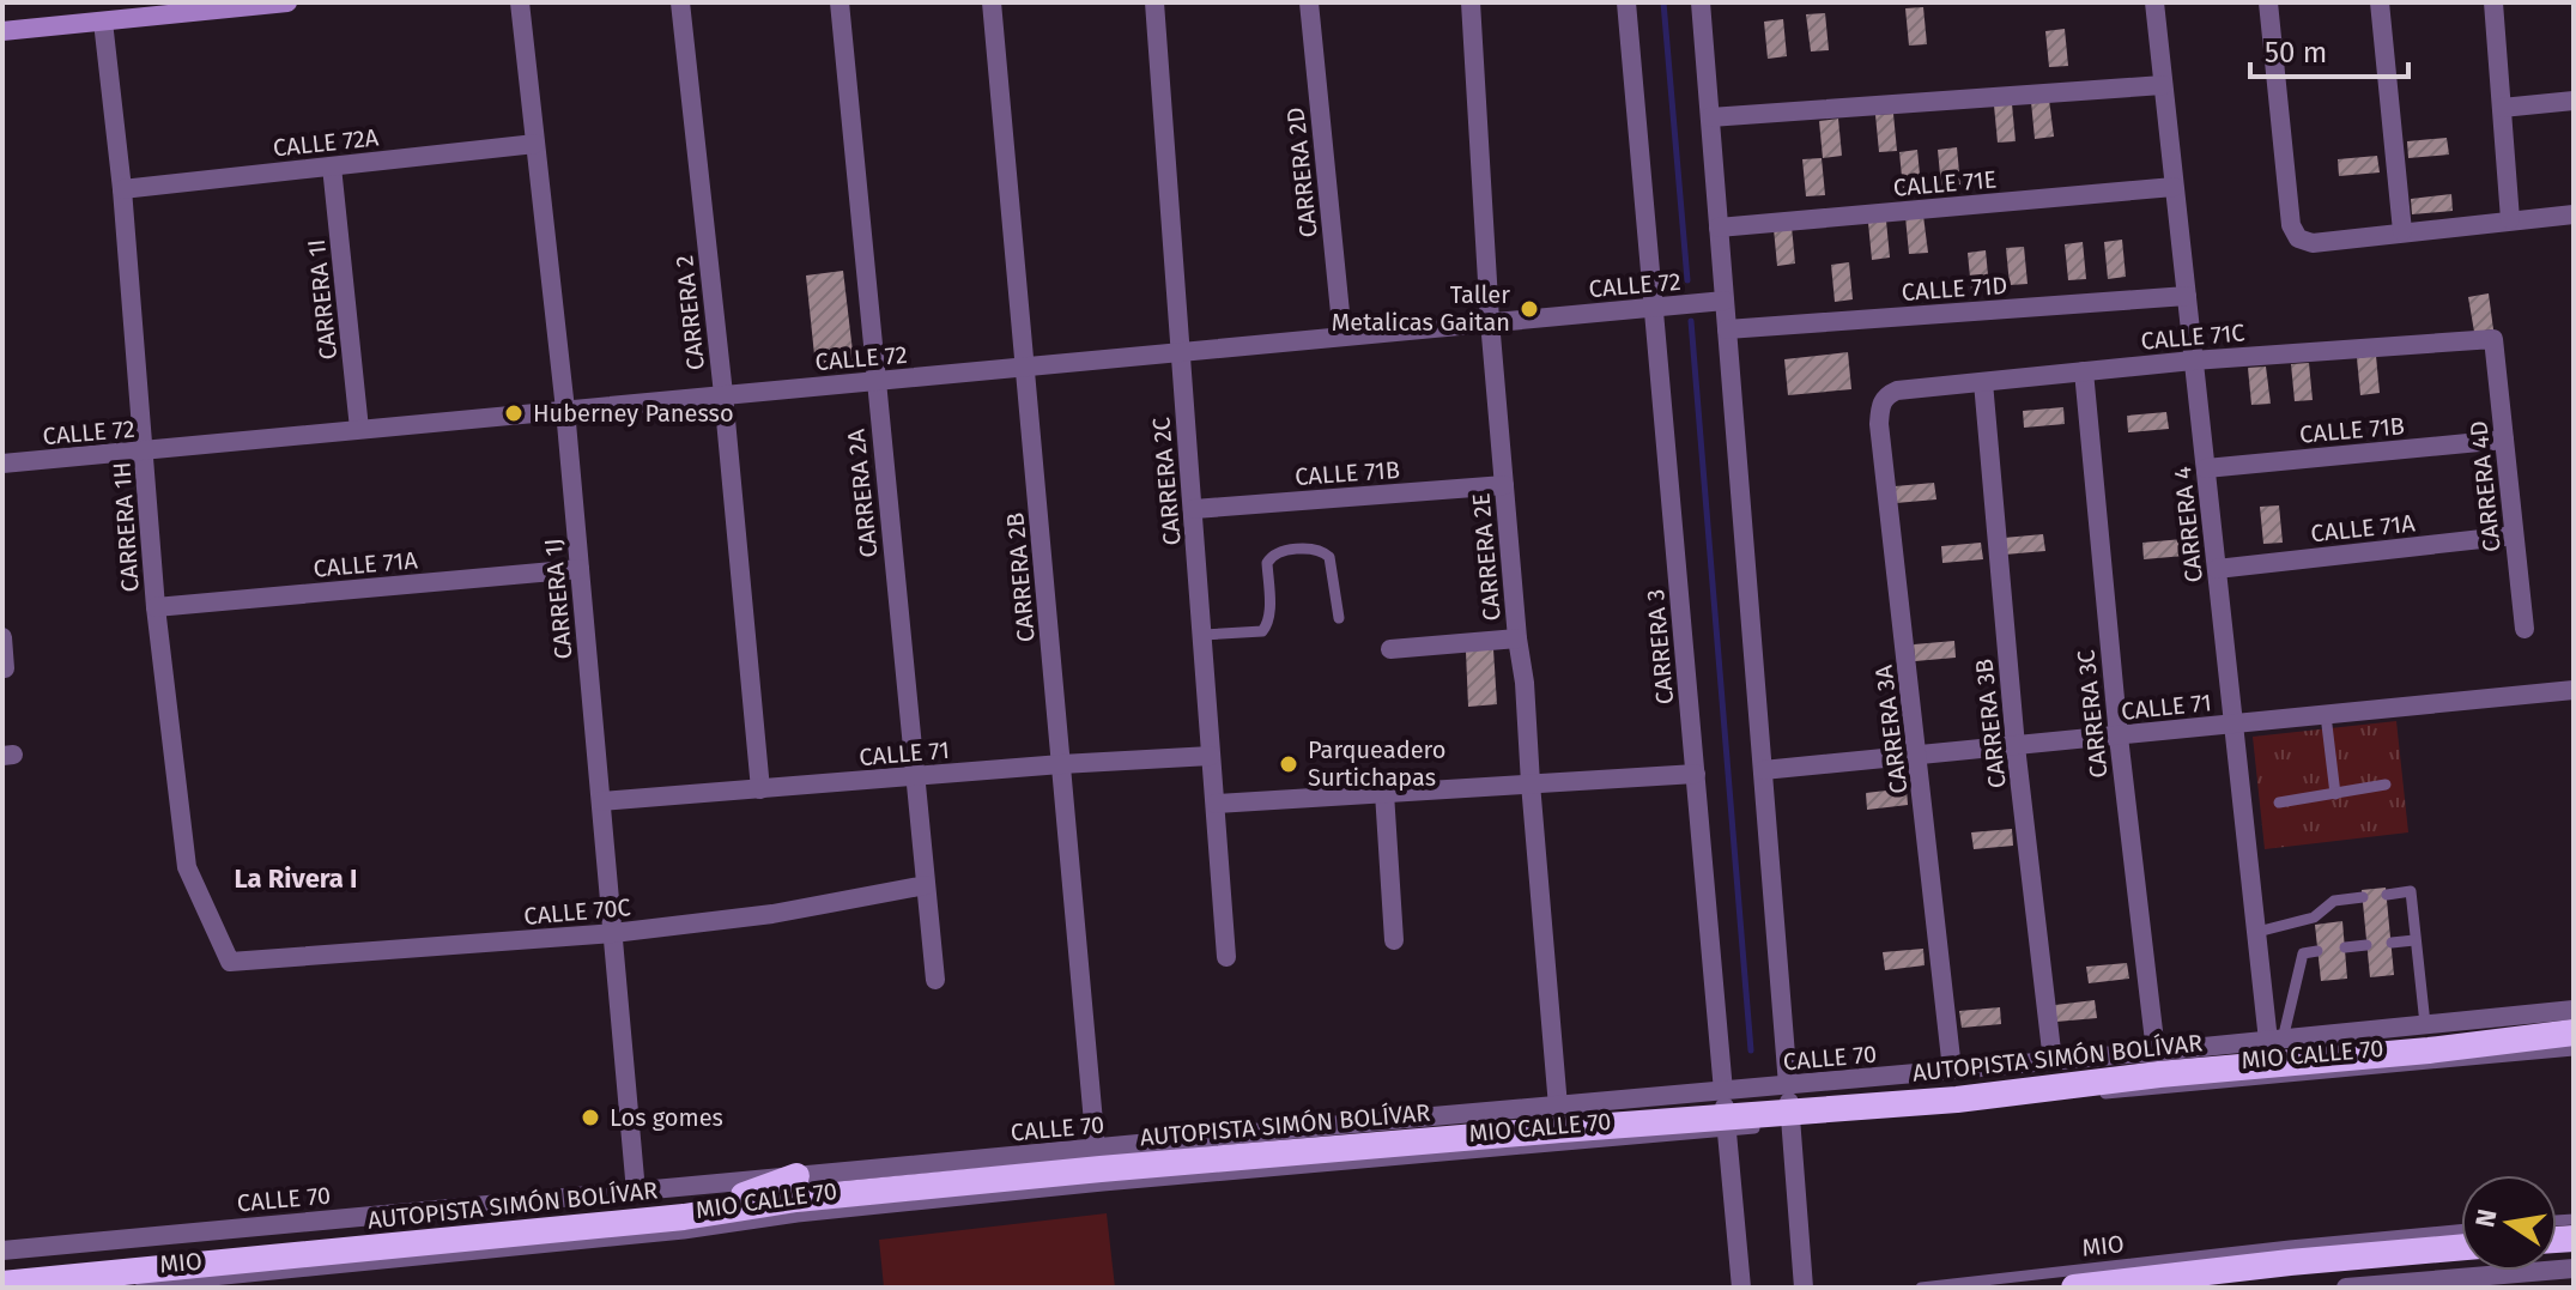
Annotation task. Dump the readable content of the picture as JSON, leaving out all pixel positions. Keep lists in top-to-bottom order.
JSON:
{
  "streets": {
    "highway": ["AUTOPISTA SIMÓN BOLÍVAR"],
    "street": [
      "CALLE 72A",
      "CARRERA 2D",
      "CALLE 71E",
      "CALLE 72",
      "CALLE 71D",
      "CARRERA 1I",
      "CARRERA 2",
      "CALLE 71C",
      "CALLE 71B",
      "CARRERA 2C",
      "CARRERA 4D",
      "CARRERA 2A",
      "CARRERA 4",
      "CARRERA 1H",
      "CALLE 71A",
      "CARRERA 2E",
      "CARRERA 2B",
      "CARRERA 1J",
      "CARRERA 3",
      "CALLE 71",
      "CARRERA 3C",
      "CARRERA 3B",
      "CARRERA 3A",
      "CALLE 70C",
      "CALLE 70"
    ],
    "lane": ["MIO CALLE 70", "MIO"]
  },
  "crossings": [
    ["CALLE 72A", "CARRERA 1I"],
    ["CALLE 72A", "CARRERA 1H"],
    ["CALLE 72A", "CARRERA 1J"],
    ["CARRERA 2D", "CALLE 72"],
    ["CALLE 71E", "CARRERA 4"],
    ["CALLE 72", "CARRERA 1I"],
    ["CALLE 72", "CARRERA 2"],
    ["CALLE 72", "CARRERA 2C"],
    ["CALLE 72", "CARRERA 2A"],
    ["CALLE 72", "CARRERA 1H"],
    ["CALLE 72", "CARRERA 2E"],
    ["CALLE 72", "CARRERA 2B"],
    ["CALLE 72", "CARRERA 1J"],
    ["CALLE 72", "CARRERA 3"],
    ["CALLE 71D", "CARRERA 4"],
    ["CARRERA 2", "CALLE 71"],
    ["CALLE 71C", "CARRERA 4D"],
    ["CALLE 71C", "CARRERA 4"],
    ["CALLE 71C", "CARRERA 3C"],
    ["CALLE 71C", "CARRERA 3B"],
    ["CALLE 71C", "CARRERA 3A"],
    ["CALLE 71B", "CARRERA 2C"],
    ["CALLE 71B", "CARRERA 4D"],
    ["CALLE 71B", "CARRERA 4"],
    ["CALLE 71B", "CARRERA 2E"],
    ["CARRERA 2C", "CALLE 71"],
    ["CARRERA 4D", "CALLE 71A"],
    ["CARRERA 2A", "CALLE 71"],
    ["CARRERA 2A", "CALLE 70C"],
    ["CARRERA 4", "CALLE 71A"],
    ["CARRERA 4", "CALLE 71"],
    ["CARRERA 4", "CALLE 70"],
    ["CARRERA 1H", "CALLE 71A"],
    ["CARRERA 1H", "CALLE 70C"],
    ["CALLE 71A", "CARRERA 1J"],
    ["CARRERA 2E", "CALLE 70"],
    ["CARRERA 2B", "CALLE 71"],
    ["CARRERA 2B", "CALLE 70"],
    ["CARRERA 1J", "CALLE 71"],
    ["CARRERA 1J", "CALLE 70C"],
    ["CARRERA 1J", "CALLE 70"],
    ["CARRERA 3", "MIO CALLE 70"],
    ["CARRERA 3", "CALLE 70"],
    ["CARRERA 3", "AUTOPISTA SIMÓN BOLÍVAR"],
    ["CALLE 71", "CARRERA 3C"],
    ["CALLE 71", "CARRERA 3B"],
    ["CALLE 71", "CARRERA 3A"],
    ["CARRERA 3C", "CALLE 70"],
    ["CARRERA 3B", "CALLE 70"],
    ["CARRERA 3A", "CALLE 70"],
    ["MIO CALLE 70", "CALLE 70"],
    ["MIO CALLE 70", "AUTOPISTA SIMÓN BOLÍVAR"],
    ["MIO CALLE 70", "MIO"],
    ["CALLE 70", "AUTOPISTA SIMÓN BOLÍVAR"]
  ],
  "districts": ["La Rivera I"],
  "places": [
    "Taller Metalicas Gaitan",
    "Huberney Panesso",
    "Parqueadero Surtichapas",
    "Los gomes"
  ],
  "scale_bar": "50 m",
  "north": "left"
}
